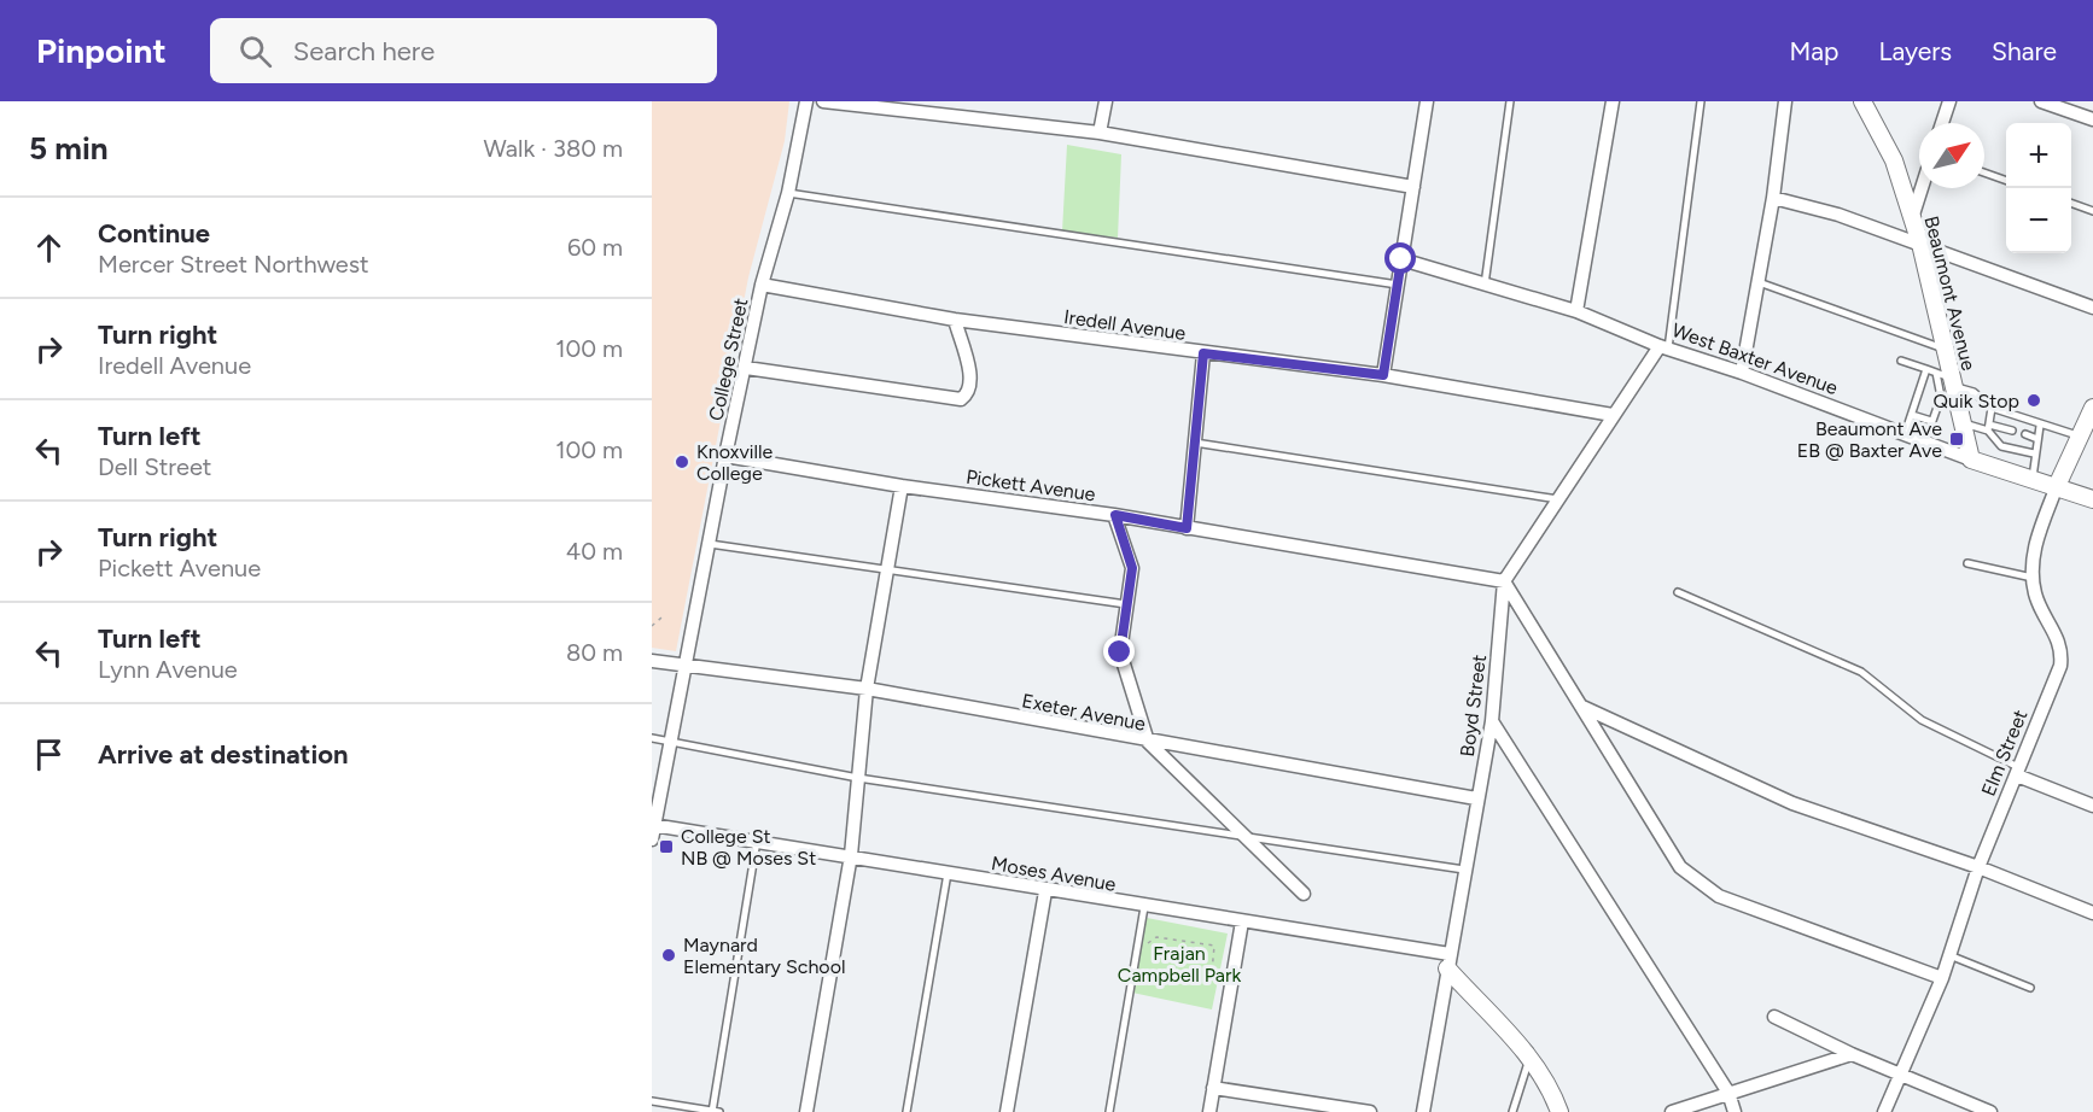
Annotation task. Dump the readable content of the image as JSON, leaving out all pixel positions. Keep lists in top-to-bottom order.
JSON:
{
  "streets": {
    "street": [
      "Beaumont Avenue",
      "Iredell Avenue",
      "West Baxter Avenue",
      "College Street",
      "Pickett Avenue",
      "Boyd Street",
      "Exeter Avenue",
      "Elm Street",
      "Moses Avenue"
    ]
  },
  "crossings": [
    ["Beaumont Avenue", "West Baxter Avenue"],
    ["Iredell Avenue", "College Street"],
    ["Iredell Avenue", "Boyd Street"],
    ["West Baxter Avenue", "Boyd Street"],
    ["West Baxter Avenue", "Elm Street"],
    ["College Street", "Pickett Avenue"],
    ["College Street", "Exeter Avenue"],
    ["College Street", "Moses Avenue"],
    ["Pickett Avenue", "Boyd Street"],
    ["Boyd Street", "Exeter Avenue"],
    ["Boyd Street", "Moses Avenue"]
  ],
  "parks": ["Frajan Campbell Park"],
  "places": {
    "other": ["Quik Stop", "Knoxville College", "Maynard Elementary School"],
    "transit": ["Beaumont Ave EB @ Baxter Ave", "College St NB @ Moses St"]
  },
  "north": "top right",
  "page": {
    "header": "Pinpoint",
    "search": "Search here",
    "nav": ["Map", "Layers", "Share"],
    "heading": ["5 min", "Walk · 380 m"],
    "map_buttons": ["+", "−"],
    "list": [
      ["Continue", "Mercer Street Northwest", "60 m"],
      ["Turn right", "Iredell Avenue", "100 m"],
      ["Turn left", "Dell Street", "100 m"],
      ["Turn right", "Pickett Avenue", "40 m"],
      ["Turn left", "Lynn Avenue", "80 m"],
      "Arrive at destination"
    ]
  }
}
